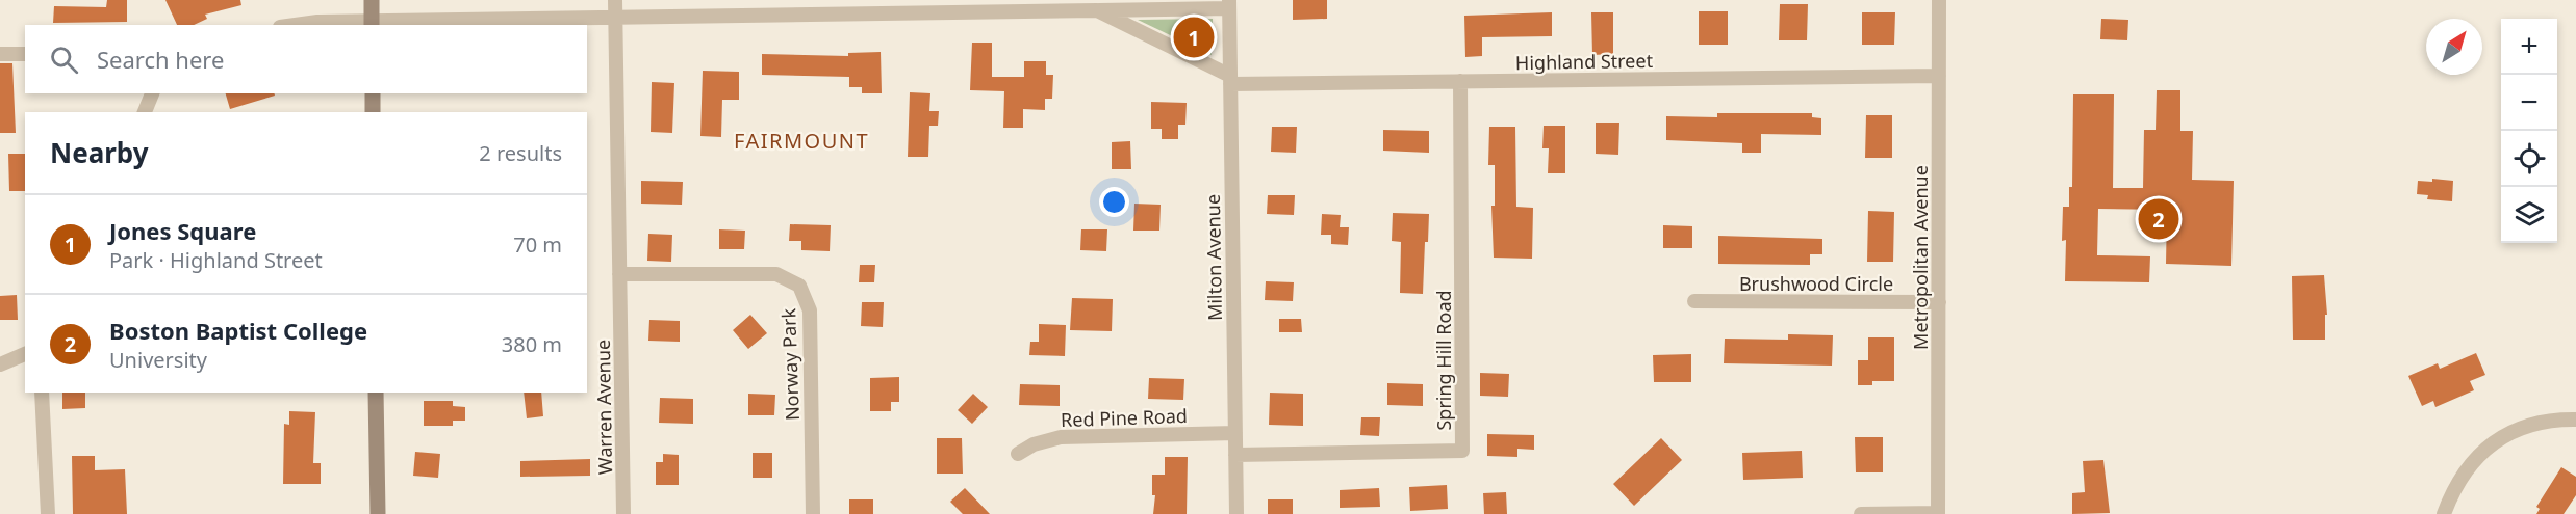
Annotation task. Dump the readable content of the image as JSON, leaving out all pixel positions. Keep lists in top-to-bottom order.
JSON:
{
  "streets": {
    "street": [
      "Highland Street",
      "Milton Avenue",
      "Metropolitan Avenue",
      "Brushwood Circle",
      "Spring Hill Road",
      "Norway Park",
      "Warren Avenue",
      "Red Pine Road"
    ]
  },
  "crossings": [
    ["Highland Street", "Milton Avenue"],
    ["Highland Street", "Metropolitan Avenue"],
    ["Highland Street", "Spring Hill Road"],
    ["Highland Street", "Warren Avenue"],
    ["Milton Avenue", "Spring Hill Road"],
    ["Milton Avenue", "Red Pine Road"],
    ["Metropolitan Avenue", "Brushwood Circle"],
    ["Norway Park", "Warren Avenue"]
  ],
  "districts": ["FAIRMOUNT"],
  "north": "top right",
  "page": {
    "pins": ["1", "2"],
    "map_buttons": ["+", "−"],
    "search": "Search here",
    "heading": ["Nearby", "2 results"],
    "list": [
      {
        "mark": "1",
        "name": "Jones Square",
        "note": "Park · Highland Street",
        "value": "70 m"
      },
      {
        "mark": "2",
        "name": "Boston Baptist College",
        "note": "University",
        "value": "380 m"
      }
    ]
  }
}
